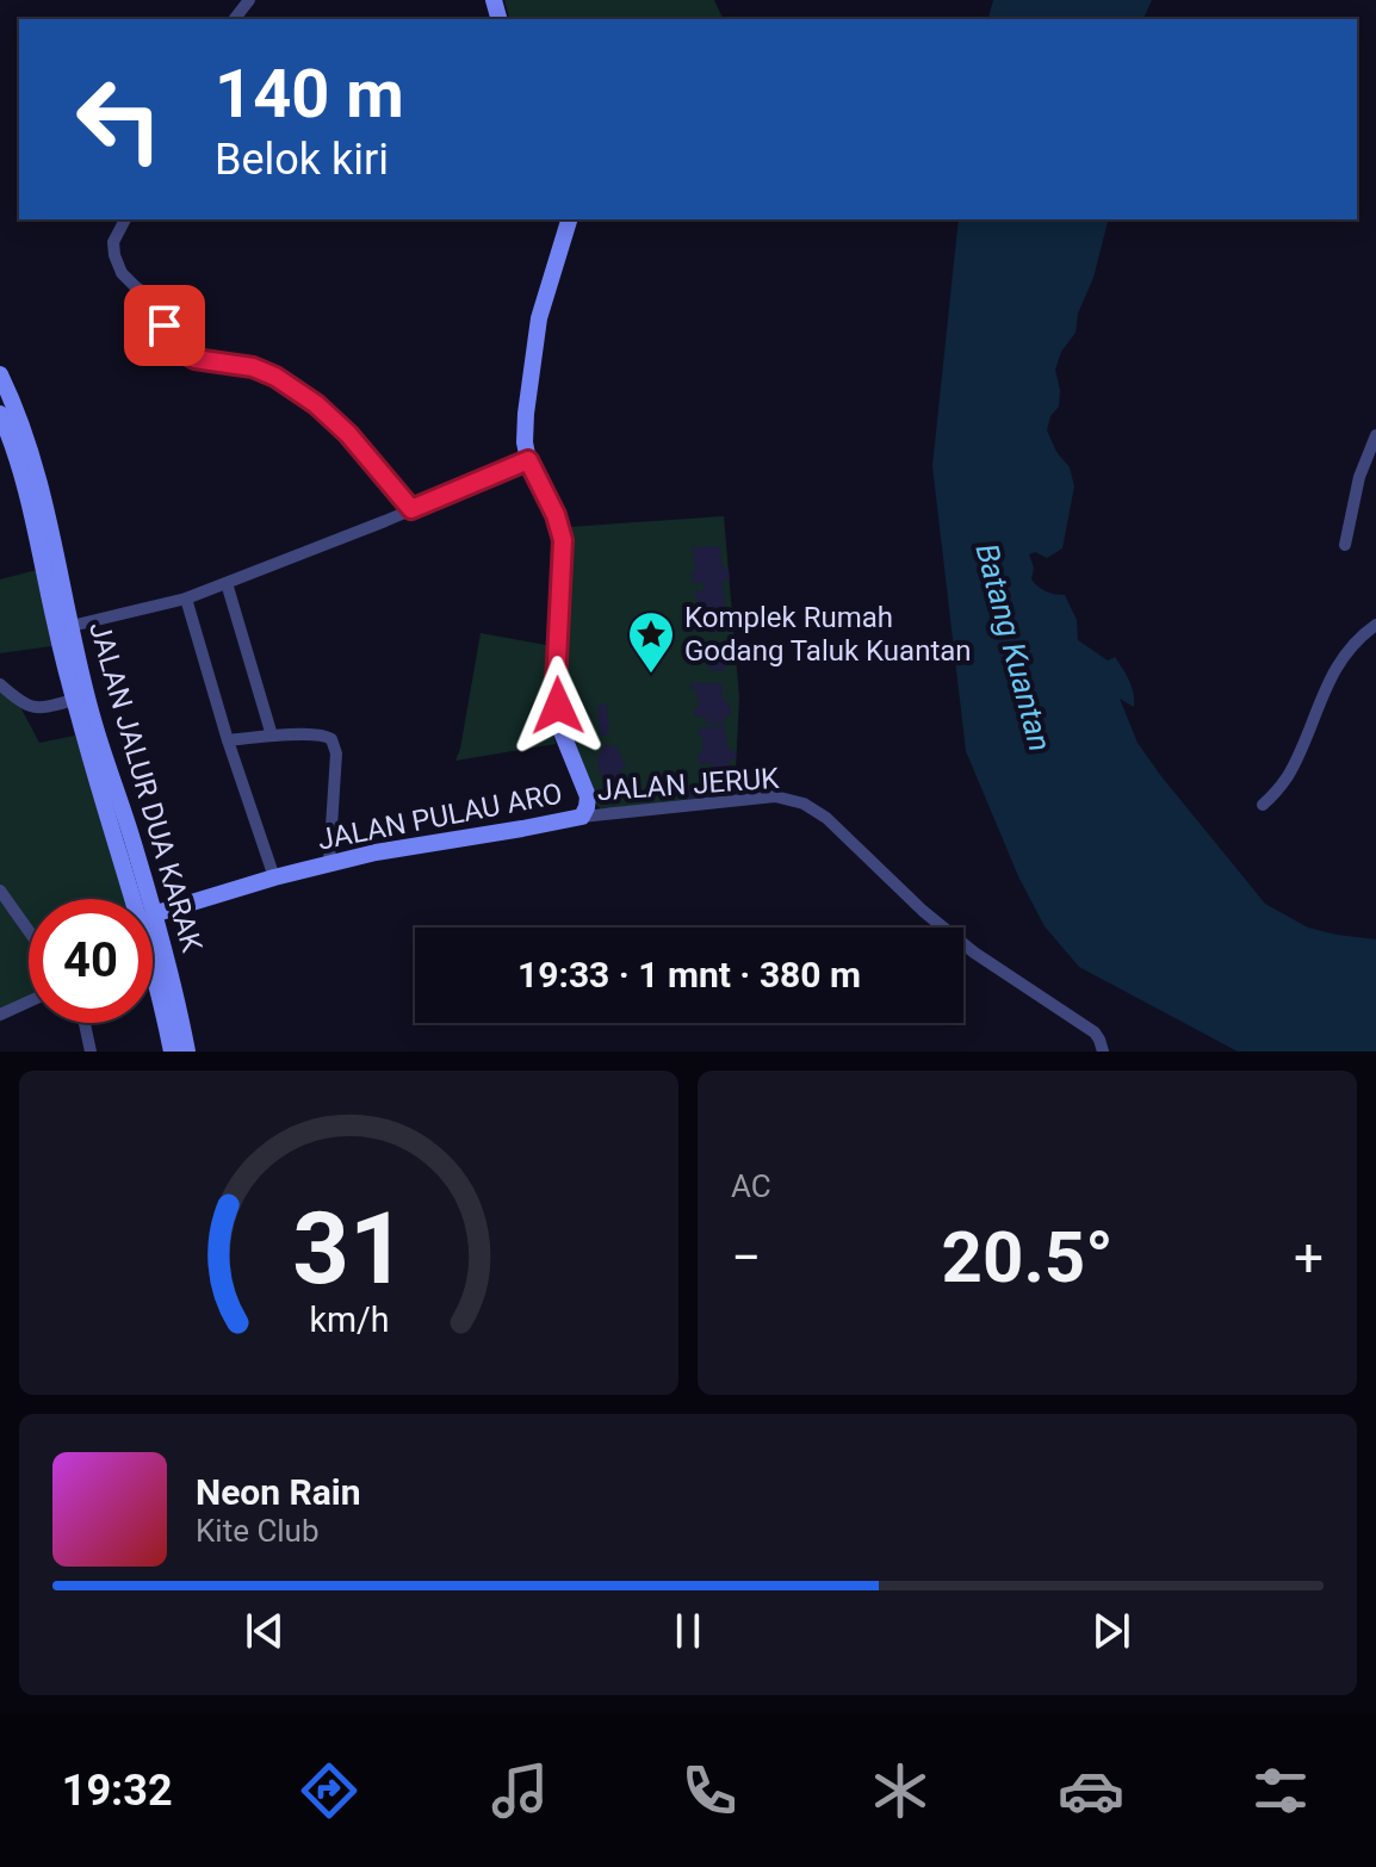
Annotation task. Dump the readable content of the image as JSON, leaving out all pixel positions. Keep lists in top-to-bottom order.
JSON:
{
  "streets": {
    "main road": ["JALAN JALUR DUA KARAK", "JALAN PULAU ARO"],
    "street": ["JALAN JERUK"]
  },
  "crossings": [
    ["JALAN JERUK", "JALAN PULAU ARO"],
    ["JALAN JALUR DUA KARAK", "JALAN PULAU ARO"]
  ],
  "water": ["Batang Kuantan"],
  "places": {
    "place": ["Komplek Rumah Godang Taluk Kuantan"]
  },
  "page": {
    "turn": ["140 m", "Belok kiri"],
    "limit": "40",
    "trip": "19:33 · 1 mnt · 380 m",
    "tile": "AC",
    "heat": ["−", "20.5°", "+"],
    "song": ["Neon Rain", "Kite Club"],
    "tabs": "19:32",
    "gauge": ["31", "km/h"]
  }
}
